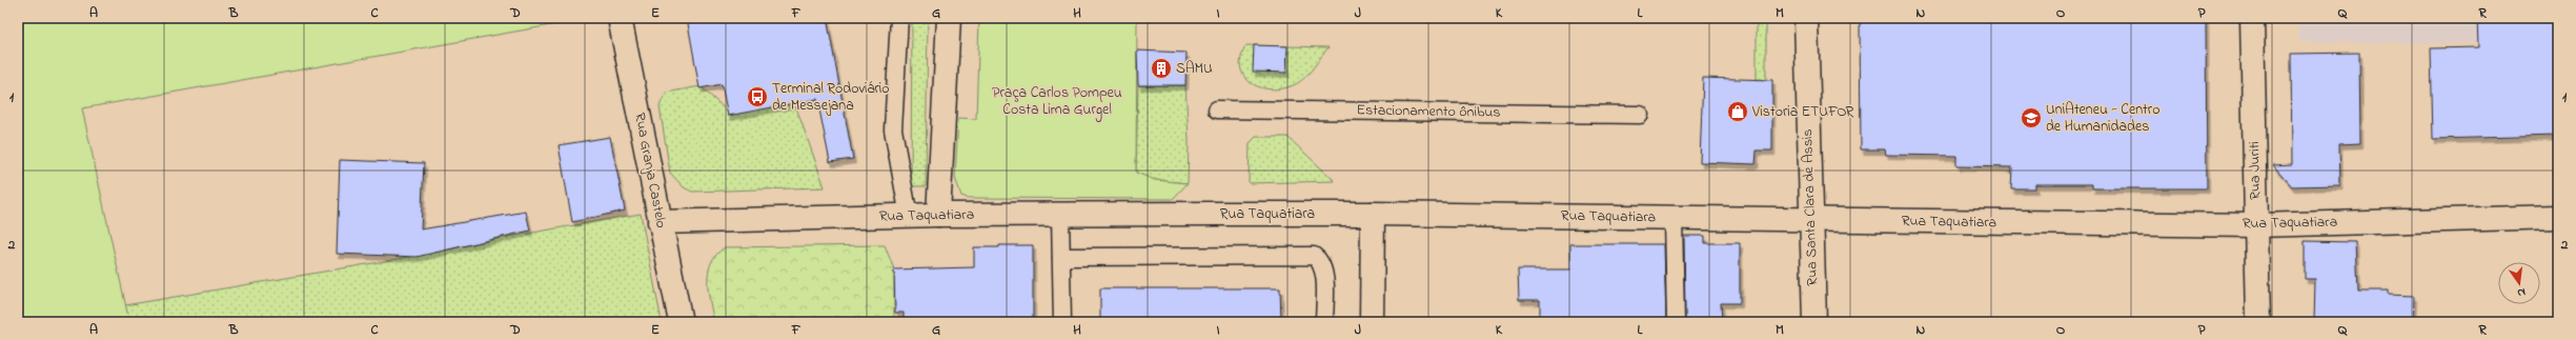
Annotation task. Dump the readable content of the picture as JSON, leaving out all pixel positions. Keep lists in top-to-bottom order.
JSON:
{
  "streets": {
    "street": [
      "Rua Granja Castelo",
      "Rua Juriti",
      "Rua Santa Clara de Assis",
      "Rua Taquatiara"
    ],
    "lane": ["Estacionamento ônibus"]
  },
  "crossings": [
    ["Rua Granja Castelo", "Rua Taquatiara"],
    ["Rua Juriti", "Rua Taquatiara"],
    ["Rua Santa Clara de Assis", "Rua Taquatiara"]
  ],
  "parks": ["Praça Carlos Pompeu Costa Lima Gurgel"],
  "places": {
    "building": ["SAMU"],
    "bus stop": ["Terminal Rodoviário de Messejana"],
    "shop": ["Vistoria ETUFOR"],
    "school or university": ["UniAteneu - Centro de Humanidades"]
  },
  "north": "bottom",
  "grid": {
    "columns": [
      "A",
      "B",
      "C",
      "D",
      "E",
      "F",
      "G",
      "H",
      "I",
      "J",
      "K",
      "L",
      "M",
      "N",
      "O",
      "P",
      "Q",
      "R"
    ],
    "rows": ["1", "2"]
  }
}
